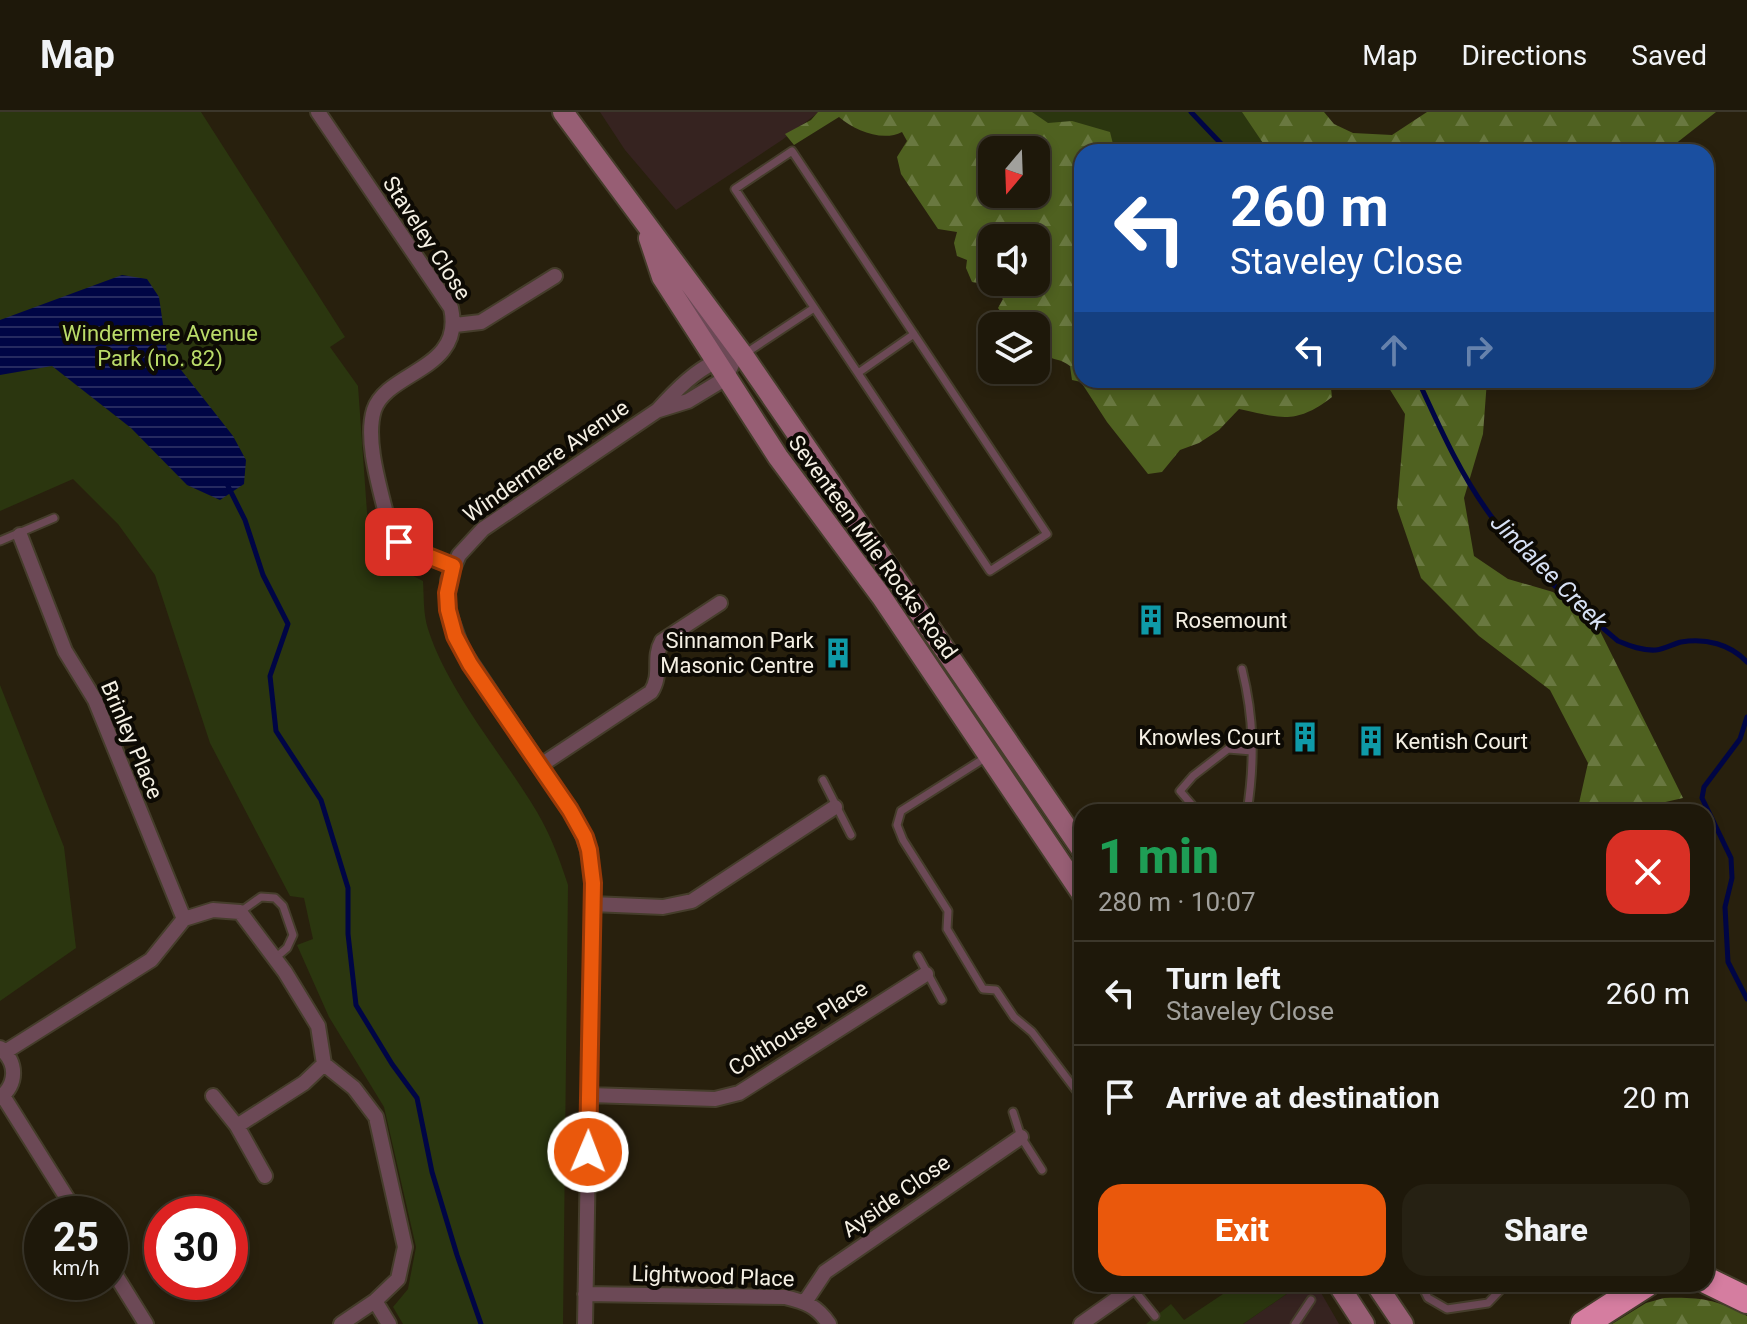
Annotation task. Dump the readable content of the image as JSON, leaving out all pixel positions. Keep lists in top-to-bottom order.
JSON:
{
  "streets": {
    "main road": ["Seventeen Mile Rocks Road"],
    "street": [
      "Staveley Close",
      "Windermere Avenue",
      "Brinley Place",
      "Colthouse Place",
      "Ayside Close",
      "Lightwood Place"
    ]
  },
  "crossings": [
    ["Staveley Close", "Windermere Avenue"],
    ["Windermere Avenue", "Seventeen Mile Rocks Road"],
    ["Windermere Avenue", "Colthouse Place"],
    ["Windermere Avenue", "Lightwood Place"],
    ["Ayside Close", "Lightwood Place"]
  ],
  "water": ["Jindalee Creek"],
  "parks": ["Windermere Avenue Park (no. 82)"],
  "places": {
    "building": [
      "Rosemount",
      "Sinnamon Park Masonic Centre",
      "Knowles Court",
      "Kentish Court"
    ]
  },
  "north": "bottom",
  "page": {
    "header": "Map",
    "nav": ["Map", "Directions", "Saved"],
    "turn": ["260 m", "Staveley Close"],
    "heading": ["1 min", "280 m · 10:07"],
    "list": [
      {
        "name": "Turn left",
        "note": "Staveley Close",
        "value": "260 m"
      },
      {
        "name": "Arrive at destination",
        "value": "20 m"
      }
    ],
    "buttons": ["Exit", "Share"],
    "speed": "25 km/h",
    "limit": "30"
  }
}
